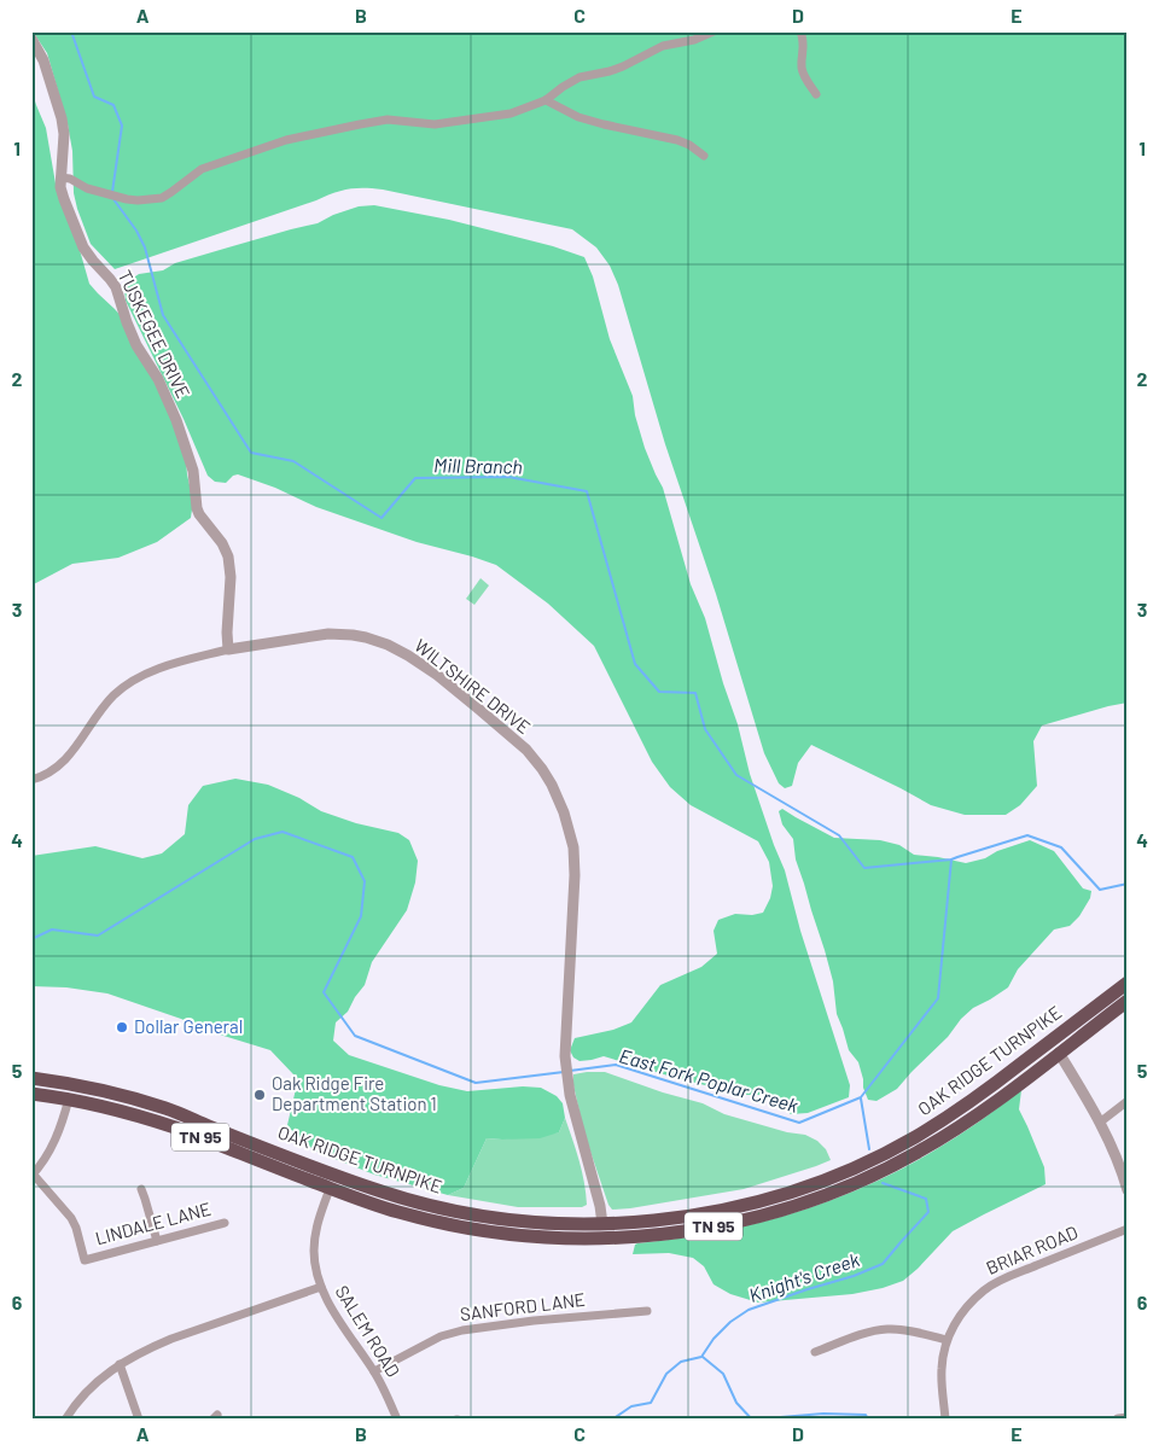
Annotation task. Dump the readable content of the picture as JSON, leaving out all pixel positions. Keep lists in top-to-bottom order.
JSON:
{
  "streets": {
    "highway": ["OAK RIDGE TURNPIKE", "TN 95"],
    "street": [
      "TUSKEGEE DRIVE",
      "WILTSHIRE DRIVE",
      "LINDALE LANE",
      "BRIAR ROAD",
      "SANFORD LANE",
      "SALEM ROAD"
    ]
  },
  "crossings": [
    ["TUSKEGEE DRIVE", "WILTSHIRE DRIVE"],
    ["WILTSHIRE DRIVE", "OAK RIDGE TURNPIKE"],
    ["OAK RIDGE TURNPIKE", "SALEM ROAD"],
    ["SANFORD LANE", "SALEM ROAD"]
  ],
  "water": ["Mill Branch", "East Fork Poplar Creek", "Knight's Creek"],
  "places": ["Dollar General", "Oak Ridge Fire Department Station 1"],
  "grid": {
    "columns": [
      "A",
      "B",
      "C",
      "D",
      "E"
    ],
    "rows": [
      "1",
      "2",
      "3",
      "4",
      "5",
      "6"
    ]
  }
}
